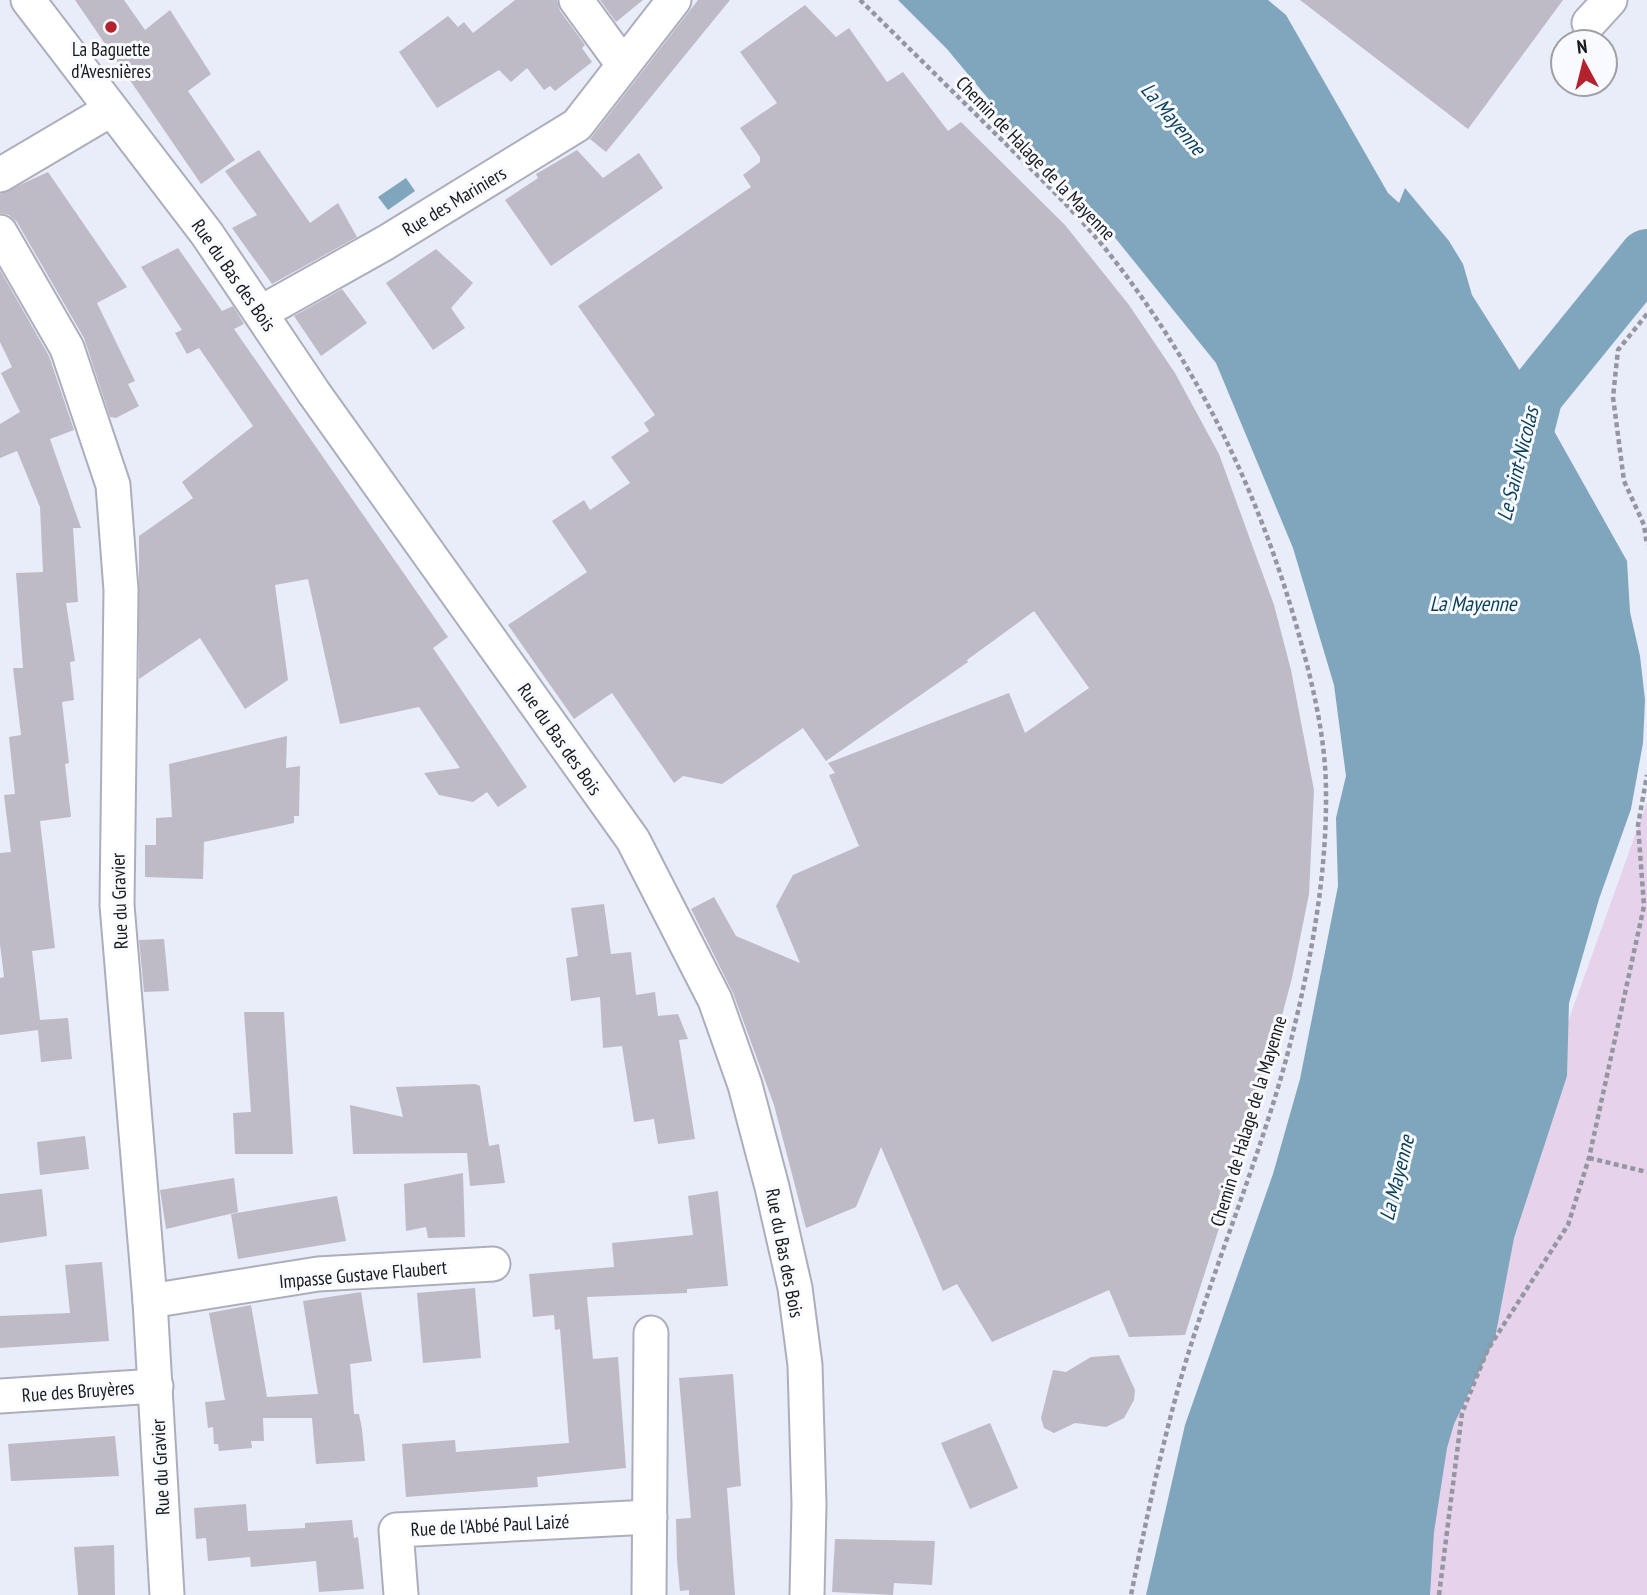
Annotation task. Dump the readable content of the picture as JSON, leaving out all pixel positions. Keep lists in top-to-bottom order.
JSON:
{
  "streets": {
    "street": [
      "Rue des Mariniers",
      "Rue du Bas des Bois",
      "Rue du Gravier",
      "Impasse Gustave Flaubert",
      "Rue des Bruyères",
      "Rue de l'Abbé Paul Laizé"
    ],
    "path": ["Chemin de Halage de la Mayenne"]
  },
  "crossings": [
    ["Rue des Mariniers", "Rue du Bas des Bois"],
    ["Rue du Gravier", "Impasse Gustave Flaubert"],
    ["Rue du Gravier", "Rue des Bruyères"]
  ],
  "water": ["La Mayenne", "Le Saint-Nicolas"],
  "places": ["La Baguette d'Avesnières"],
  "north": "top"
}
